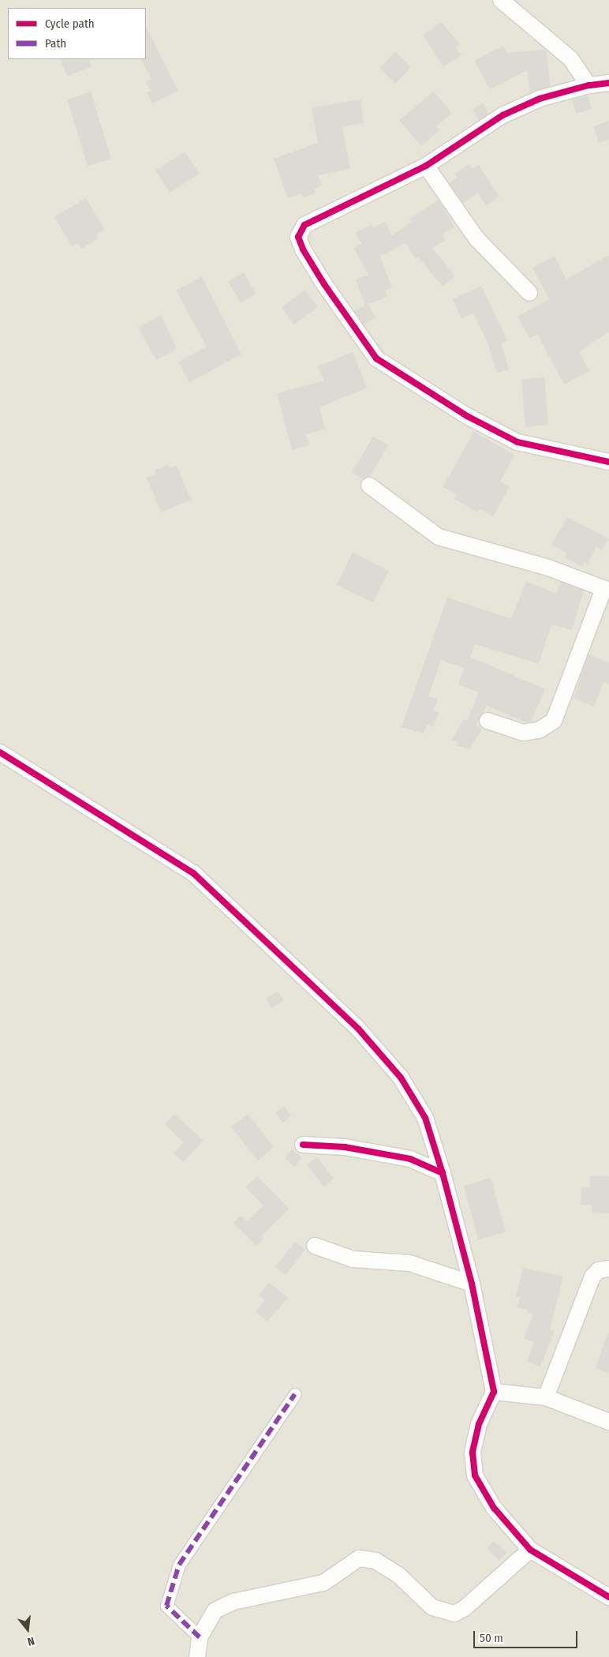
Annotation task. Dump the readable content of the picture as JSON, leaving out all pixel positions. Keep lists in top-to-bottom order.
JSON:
{
  "legend": ["Cycle path", "Path"],
  "scale_bar": "50 m",
  "north": "bottom"
}
